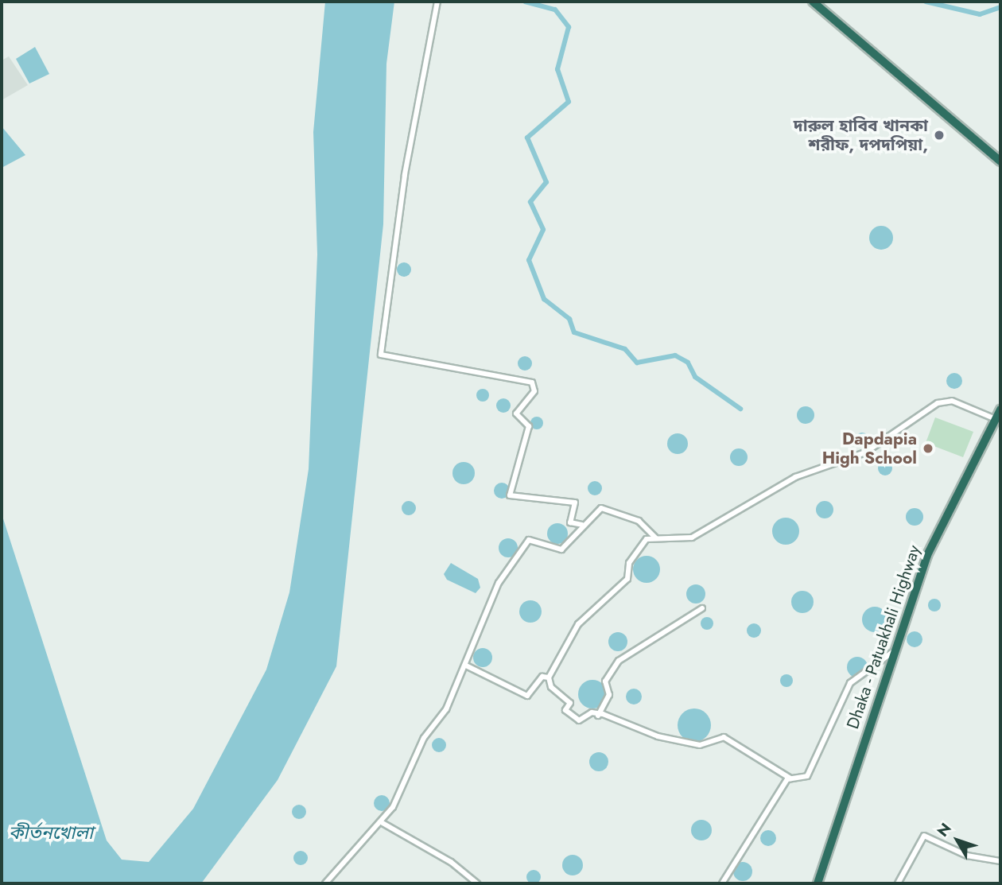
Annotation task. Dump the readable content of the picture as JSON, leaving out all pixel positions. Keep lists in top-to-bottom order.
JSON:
{
  "streets": {
    "highway": ["Dhaka - Patuakhali Highway"]
  },
  "water": ["কীর্তনখোলা"],
  "places": ["দারুল হাবিব খানকা শরীফ, দপদপিয়া,", "Dapdapia High School"],
  "north": "top left"
}
